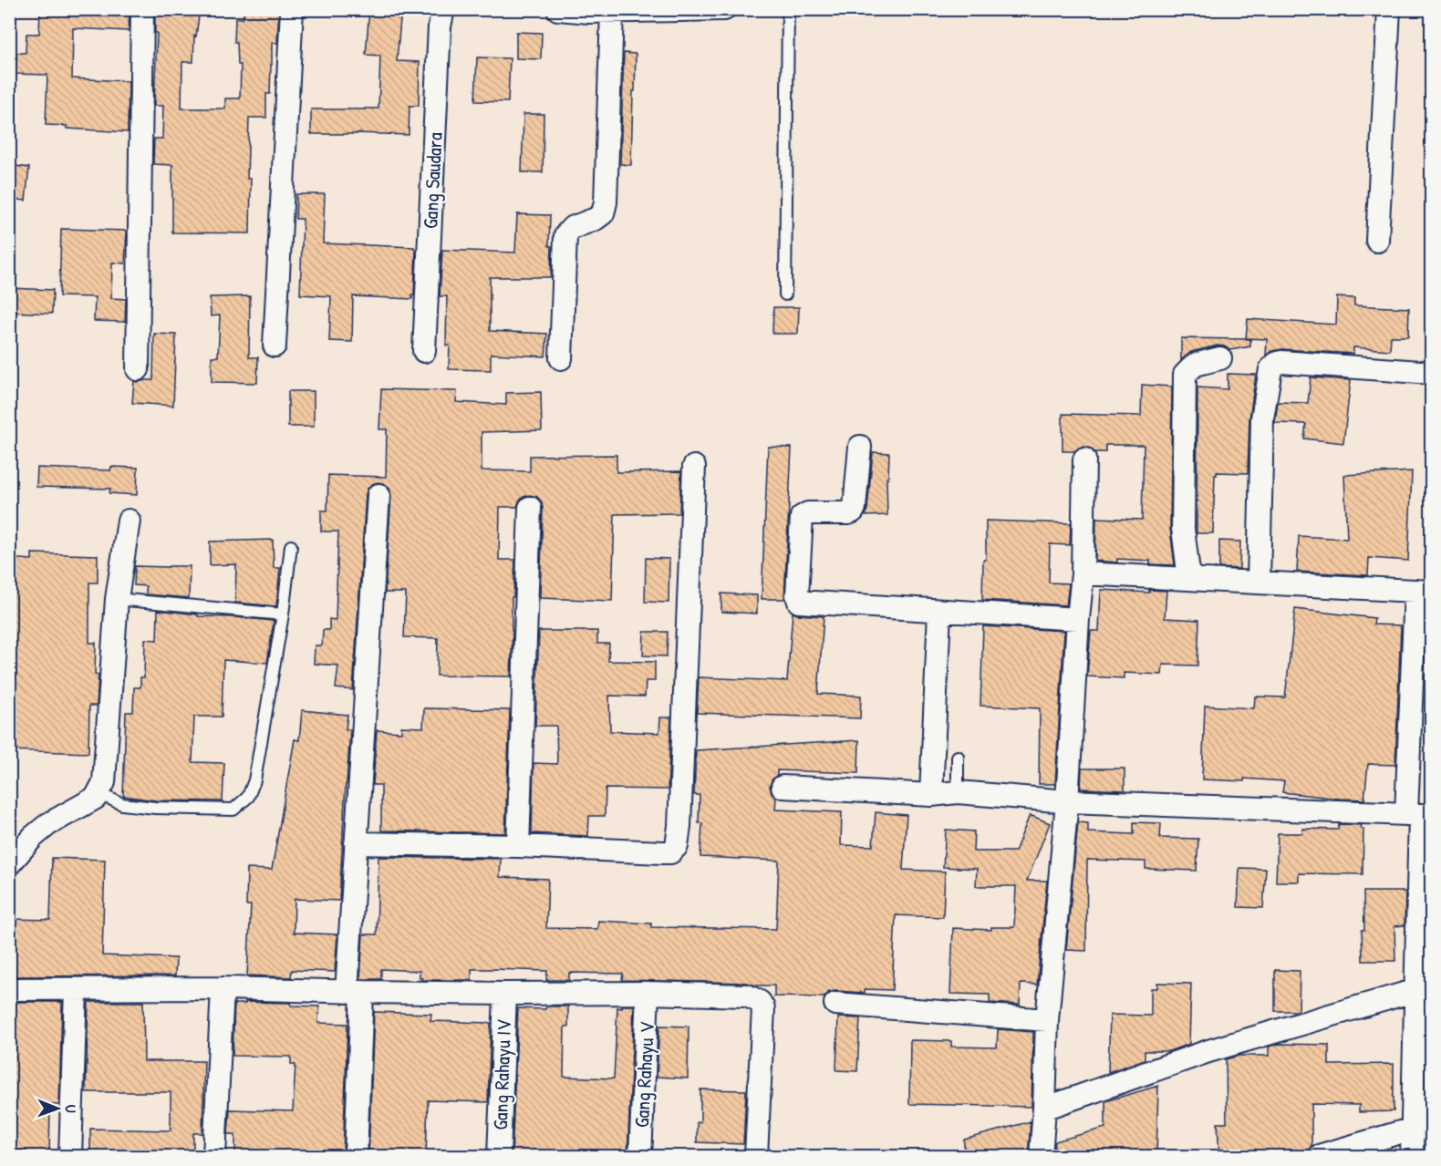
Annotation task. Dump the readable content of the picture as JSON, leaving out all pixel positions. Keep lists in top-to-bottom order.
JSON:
{
  "streets": {
    "street": ["Gang Saudara", "Gang Rahayu IV", "Gang Rahayu V"]
  },
  "north": "right"
}
